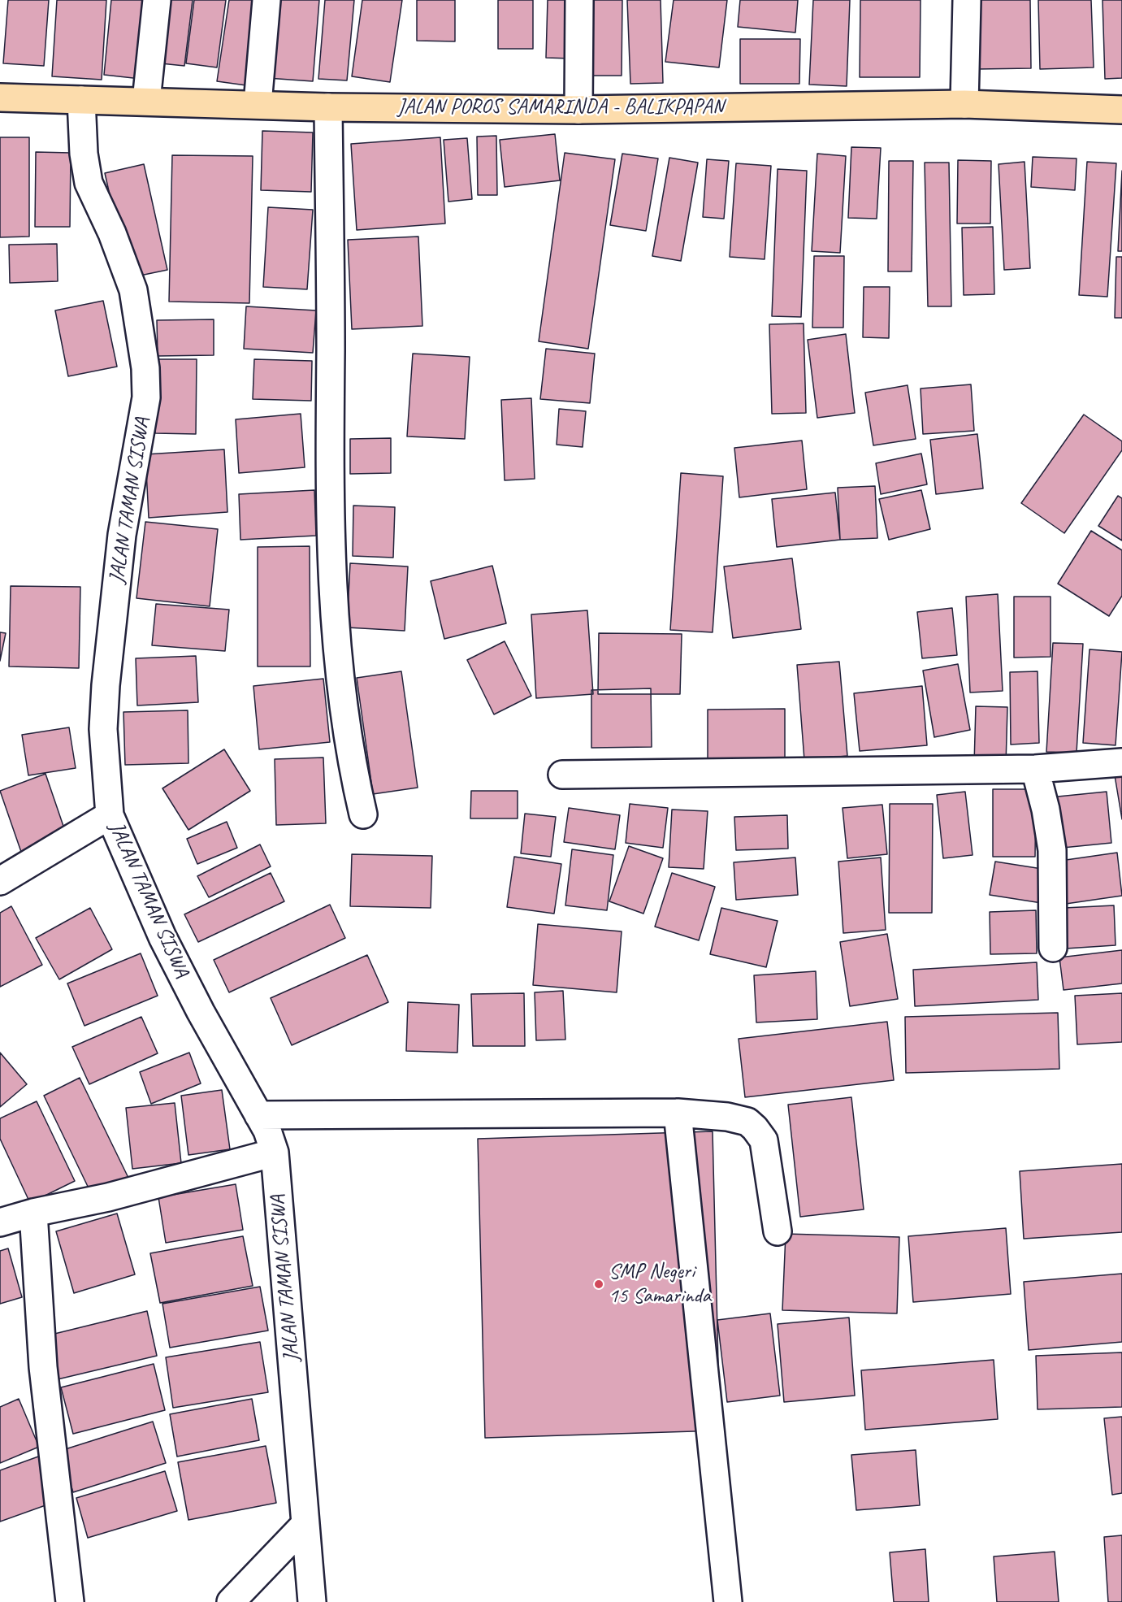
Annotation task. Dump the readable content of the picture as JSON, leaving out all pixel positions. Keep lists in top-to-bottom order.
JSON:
{
  "streets": {
    "highway": ["JALAN POROS SAMARINDA - BALIKPAPAN"],
    "street": ["JALAN TAMAN SISWA"]
  },
  "crossings": [
    ["JALAN POROS SAMARINDA - BALIKPAPAN", "JALAN TAMAN SISWA"]
  ],
  "places": ["SMP Negeri 15 Samarinda"]
}
